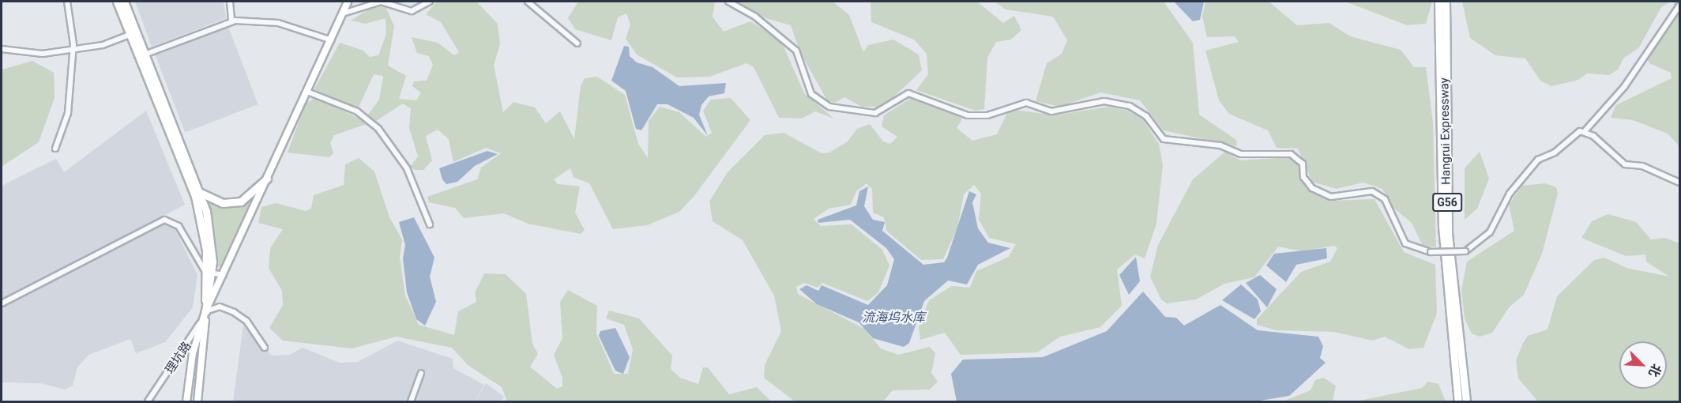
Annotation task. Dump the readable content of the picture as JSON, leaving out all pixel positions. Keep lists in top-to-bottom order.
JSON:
{
  "streets": {
    "highway": ["Hangrui Expressway", "G56"],
    "street": ["理坑路"]
  },
  "water": ["流海坞水库"],
  "north": "bottom right"
}
